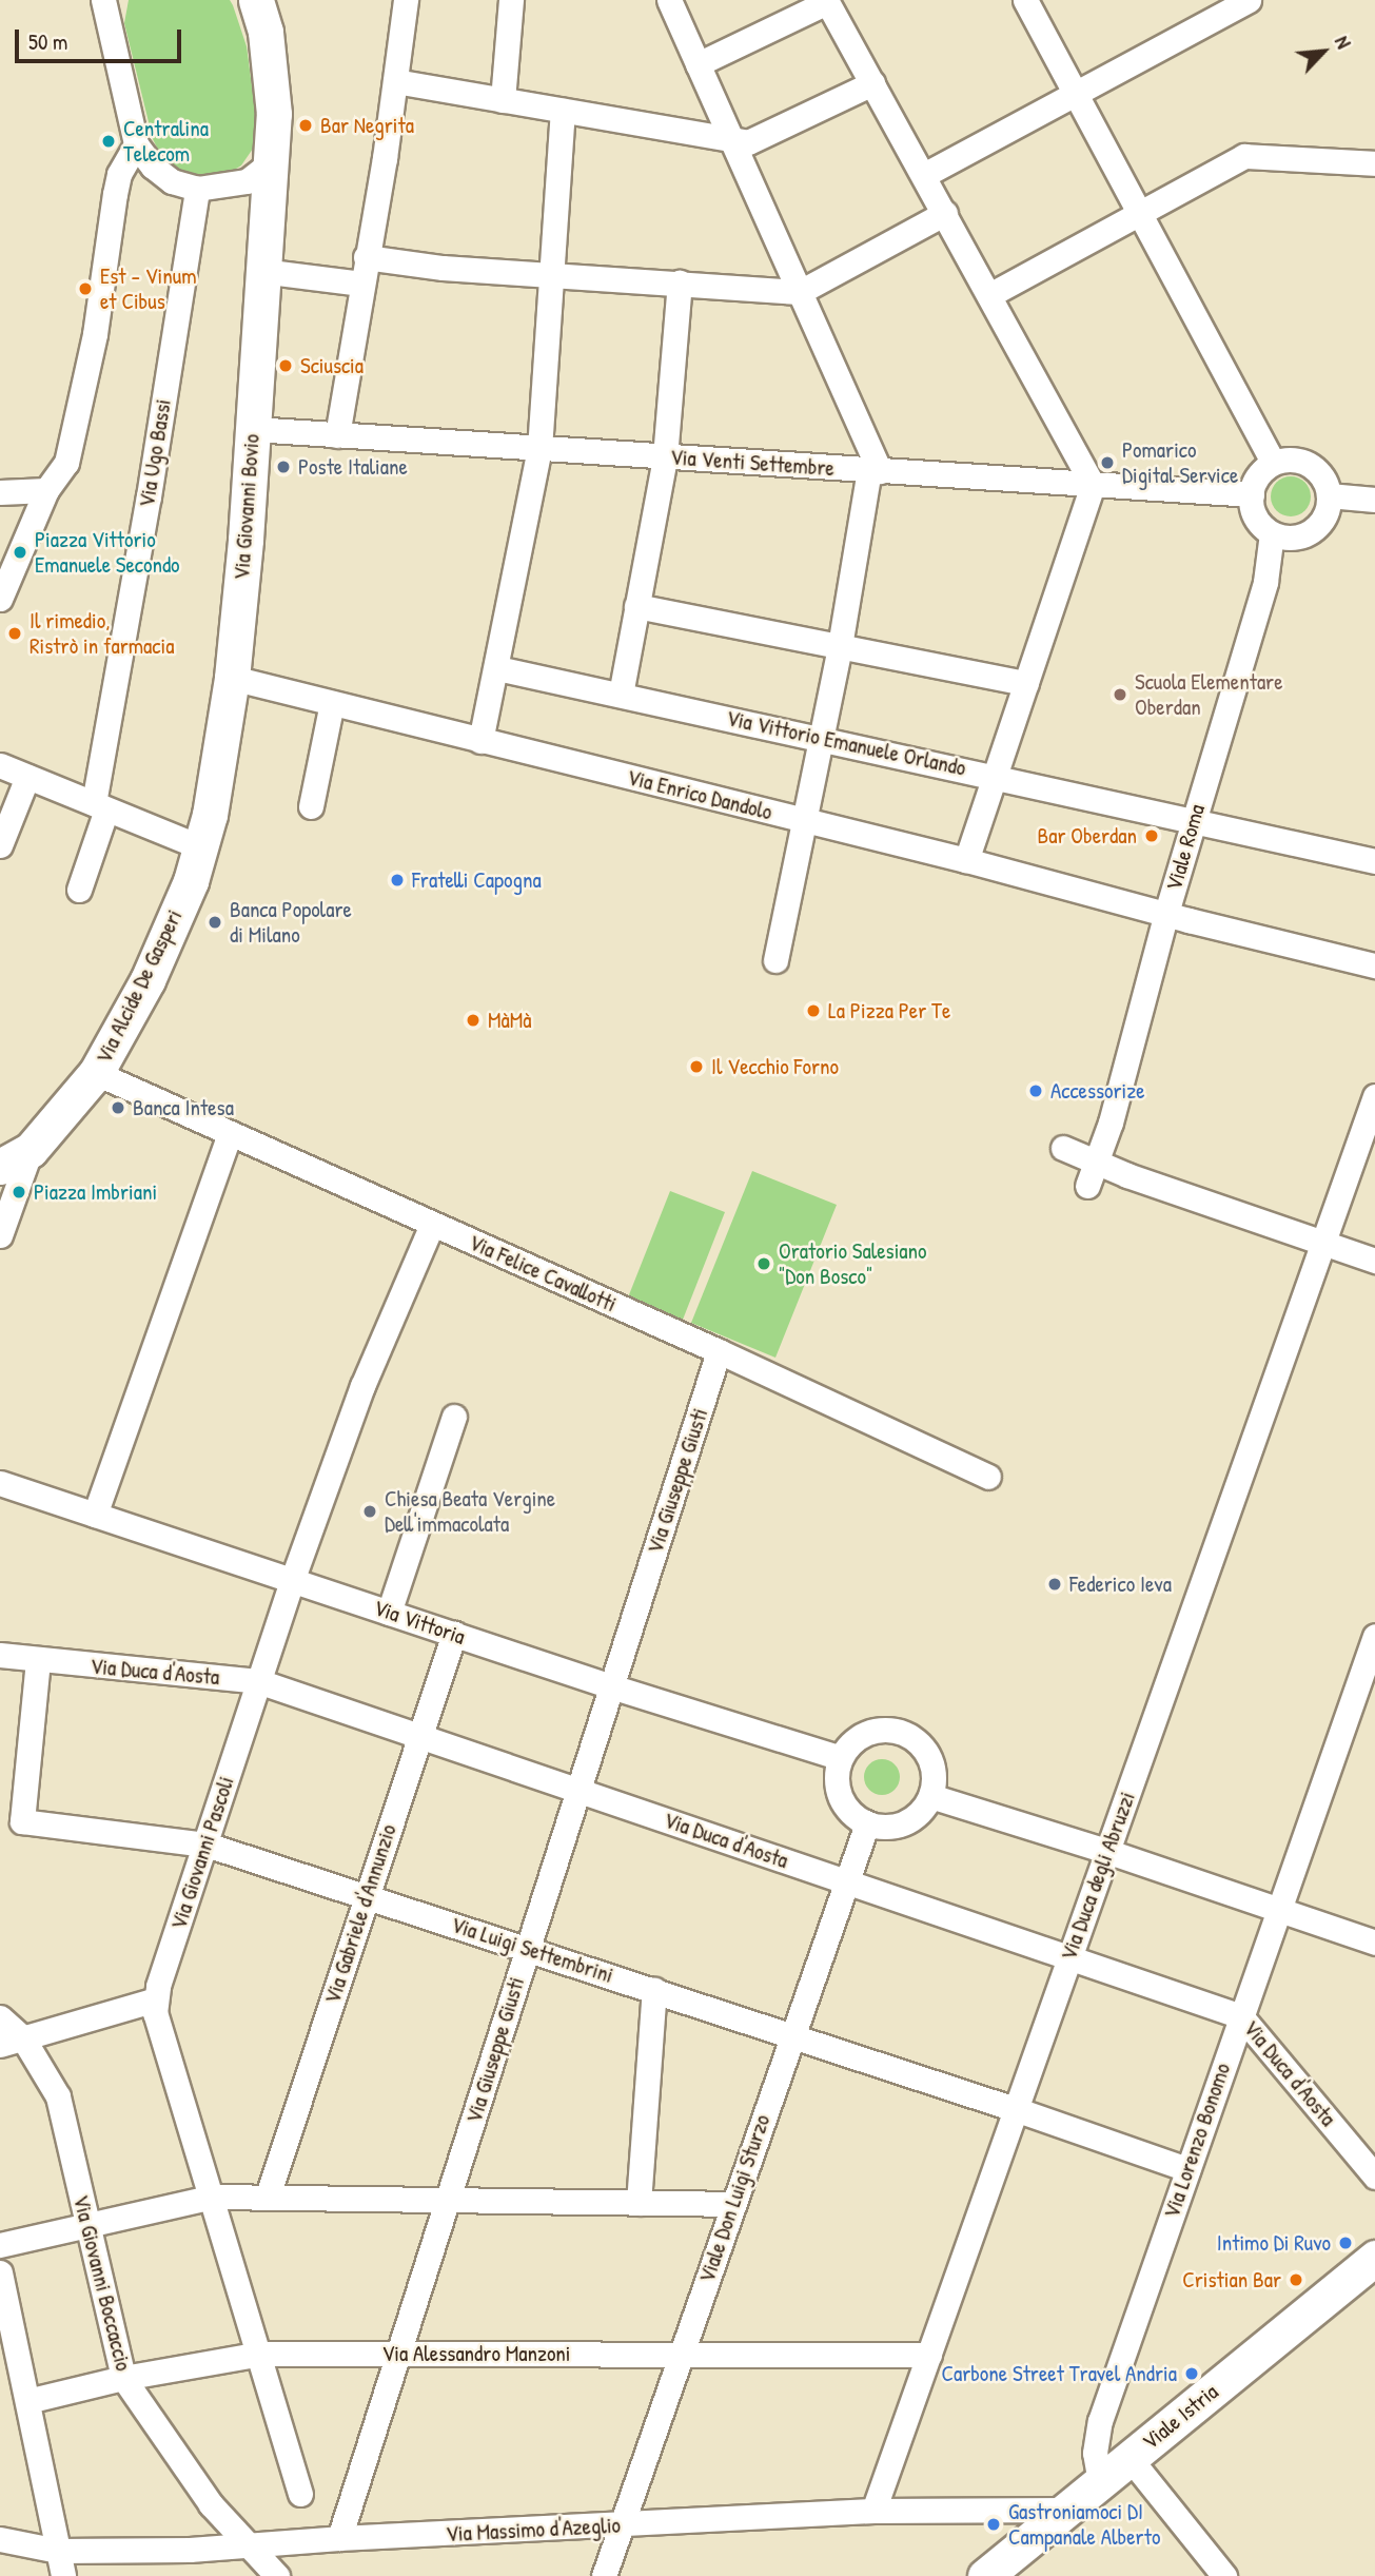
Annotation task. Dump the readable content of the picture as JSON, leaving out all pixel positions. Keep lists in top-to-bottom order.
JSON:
{
  "streets": {
    "street": [
      "Via Ugo Bassi",
      "Via Venti Settembre",
      "Via Giovanni Bovio",
      "Via Vittorio Emanuele Orlando",
      "Via Enrico Dandolo",
      "Viale Roma",
      "Via Alcide De Gasperi",
      "Via Felice Cavallotti",
      "Via Giuseppe Giusti",
      "Via Vittoria",
      "Via Duca d'Aosta",
      "Via Giovanni Pascoli",
      "Via Duca degli Abruzzi",
      "Via Gabriele d'Annunzio",
      "Via Luigi Settembrini",
      "Via Lorenzo Bonomo",
      "Viale Don Luigi Sturzo",
      "Via Giovanni Boccaccio",
      "Via Alessandro Manzoni",
      "Viale Istria",
      "Via Massimo d'Azeglio"
    ]
  },
  "crossings": [
    ["Via Venti Settembre", "Via Giovanni Bovio"],
    ["Via Venti Settembre", "Viale Roma"],
    ["Via Giovanni Bovio", "Via Enrico Dandolo"],
    ["Via Giovanni Bovio", "Via Alcide De Gasperi"],
    ["Via Vittorio Emanuele Orlando", "Viale Roma"],
    ["Via Enrico Dandolo", "Viale Roma"],
    ["Via Alcide De Gasperi", "Via Felice Cavallotti"],
    ["Via Felice Cavallotti", "Via Giuseppe Giusti"],
    ["Via Felice Cavallotti", "Via Giovanni Pascoli"],
    ["Via Giuseppe Giusti", "Via Vittoria"],
    ["Via Giuseppe Giusti", "Via Duca d'Aosta"],
    ["Via Giuseppe Giusti", "Via Luigi Settembrini"],
    ["Via Giuseppe Giusti", "Via Alessandro Manzoni"],
    ["Via Giuseppe Giusti", "Via Massimo d'Azeglio"],
    ["Via Vittoria", "Via Giovanni Pascoli"],
    ["Via Vittoria", "Via Gabriele d'Annunzio"],
    ["Via Vittoria", "Viale Don Luigi Sturzo"],
    ["Via Duca d'Aosta", "Via Giovanni Pascoli"],
    ["Via Duca d'Aosta", "Via Duca degli Abruzzi"],
    ["Via Duca d'Aosta", "Via Gabriele d'Annunzio"],
    ["Via Duca d'Aosta", "Via Luigi Settembrini"],
    ["Via Duca d'Aosta", "Via Lorenzo Bonomo"],
    ["Via Duca d'Aosta", "Viale Don Luigi Sturzo"],
    ["Via Giovanni Pascoli", "Via Luigi Settembrini"],
    ["Via Giovanni Pascoli", "Via Alessandro Manzoni"],
    ["Via Duca degli Abruzzi", "Via Luigi Settembrini"],
    ["Via Duca degli Abruzzi", "Via Alessandro Manzoni"],
    ["Via Duca degli Abruzzi", "Via Massimo d'Azeglio"],
    ["Via Gabriele d'Annunzio", "Via Luigi Settembrini"],
    ["Via Luigi Settembrini", "Via Lorenzo Bonomo"],
    ["Via Luigi Settembrini", "Viale Don Luigi Sturzo"],
    ["Via Lorenzo Bonomo", "Viale Istria"],
    ["Viale Don Luigi Sturzo", "Via Alessandro Manzoni"],
    ["Viale Don Luigi Sturzo", "Via Massimo d'Azeglio"],
    ["Via Giovanni Boccaccio", "Via Alessandro Manzoni"],
    ["Via Giovanni Boccaccio", "Via Massimo d'Azeglio"],
    ["Viale Istria", "Via Massimo d'Azeglio"]
  ],
  "places": [
    "Bar Negrita",
    "Centralina Telecom",
    "Est - Vinum et Cibus",
    "Sciuscia",
    "Pomarico Digital Service",
    "Poste Italiane",
    "Piazza Vittorio Emanuele Secondo",
    "Il rimedio, Ristrò in farmacia",
    "Scuola Elementare Oberdan",
    "Bar Oberdan",
    "Fratelli Capogna",
    "Banca Popolare di Milano",
    "La Pizza Per Te",
    "MàMà",
    "Il Vecchio Forno",
    "Accessorize",
    "Banca Intesa",
    "Piazza Imbriani",
    "Oratorio Salesiano \"Don Bosco\"",
    "Chiesa Beata Vergine Dell'immacolata",
    "Federico Ieva",
    "Intimo Di Ruvo",
    "Cristian Bar",
    "Carbone Street Travel Andria",
    "Gastroniamoci DI Campanale Alberto"
  ],
  "scale_bar": "50 m",
  "north": "top right"
}
